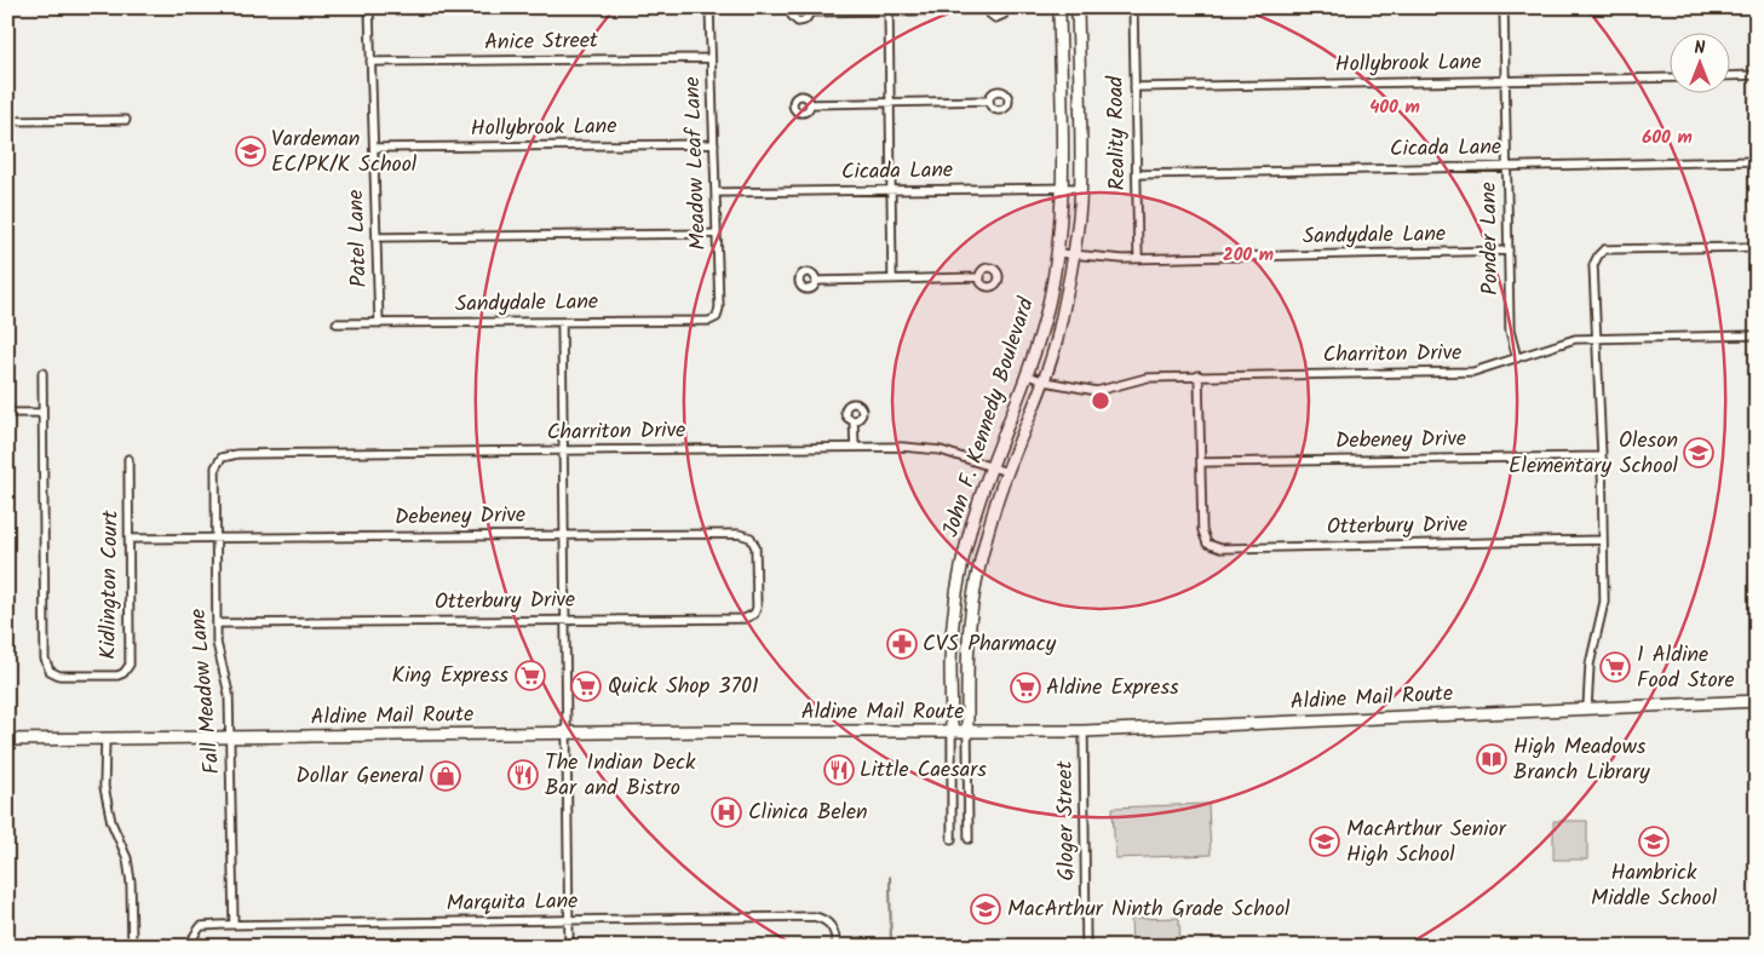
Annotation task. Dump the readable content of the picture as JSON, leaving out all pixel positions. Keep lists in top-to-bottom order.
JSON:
{
  "streets": {
    "main road": ["John F. Kennedy Boulevard", "Aldine Mail Route"],
    "street": [
      "Anice Street",
      "Hollybrook Lane",
      "Reality Road",
      "Cicada Lane",
      "Meadow Leaf Lane",
      "Sandydale Lane",
      "Patel Lane",
      "Ponder Lane",
      "Charriton Drive",
      "Debeney Drive",
      "Otterbury Drive",
      "Kidlington Court",
      "Fall Meadow Lane",
      "Gloger Street",
      "Marquita Lane"
    ]
  },
  "crossings": [
    ["Anice Street", "Meadow Leaf Lane"],
    ["Anice Street", "Patel Lane"],
    ["Hollybrook Lane", "Reality Road"],
    ["Hollybrook Lane", "Meadow Leaf Lane"],
    ["Hollybrook Lane", "Patel Lane"],
    ["Hollybrook Lane", "Ponder Lane"],
    ["Reality Road", "Cicada Lane"],
    ["Reality Road", "Sandydale Lane"],
    ["Cicada Lane", "Meadow Leaf Lane"],
    ["Cicada Lane", "Ponder Lane"],
    ["Cicada Lane", "John F. Kennedy Boulevard"],
    ["Meadow Leaf Lane", "Sandydale Lane"],
    ["Sandydale Lane", "Patel Lane"],
    ["Sandydale Lane", "Ponder Lane"],
    ["Sandydale Lane", "John F. Kennedy Boulevard"],
    ["Ponder Lane", "Charriton Drive"],
    ["Charriton Drive", "John F. Kennedy Boulevard"],
    ["Charriton Drive", "Fall Meadow Lane"],
    ["John F. Kennedy Boulevard", "Aldine Mail Route"],
    ["Debeney Drive", "Otterbury Drive"],
    ["Debeney Drive", "Kidlington Court"],
    ["Debeney Drive", "Fall Meadow Lane"],
    ["Otterbury Drive", "Fall Meadow Lane"],
    ["Fall Meadow Lane", "Aldine Mail Route"],
    ["Fall Meadow Lane", "Marquita Lane"],
    ["Aldine Mail Route", "Gloger Street"]
  ],
  "places": {
    "school or university": [
      "Vardeman EC/PK/K School",
      "Oleson Elementary School",
      "MacArthur Senior High School",
      "Hambrick Middle School",
      "MacArthur Ninth Grade School"
    ],
    "pharmacy": ["CVS Pharmacy"],
    "supermarket": [
      "1 Aldine Food Store",
      "King Express",
      "Quick Shop 3701",
      "Aldine Express"
    ],
    "library": ["High Meadows Branch Library"],
    "restaurant": ["Little Caesars", "The Indian Deck Bar and Bistro"],
    "shop": ["Dollar General"],
    "hospital": ["Clinica Belen"]
  },
  "north": "top",
  "rings": ["400 m", "600 m", "200 m"]
}
